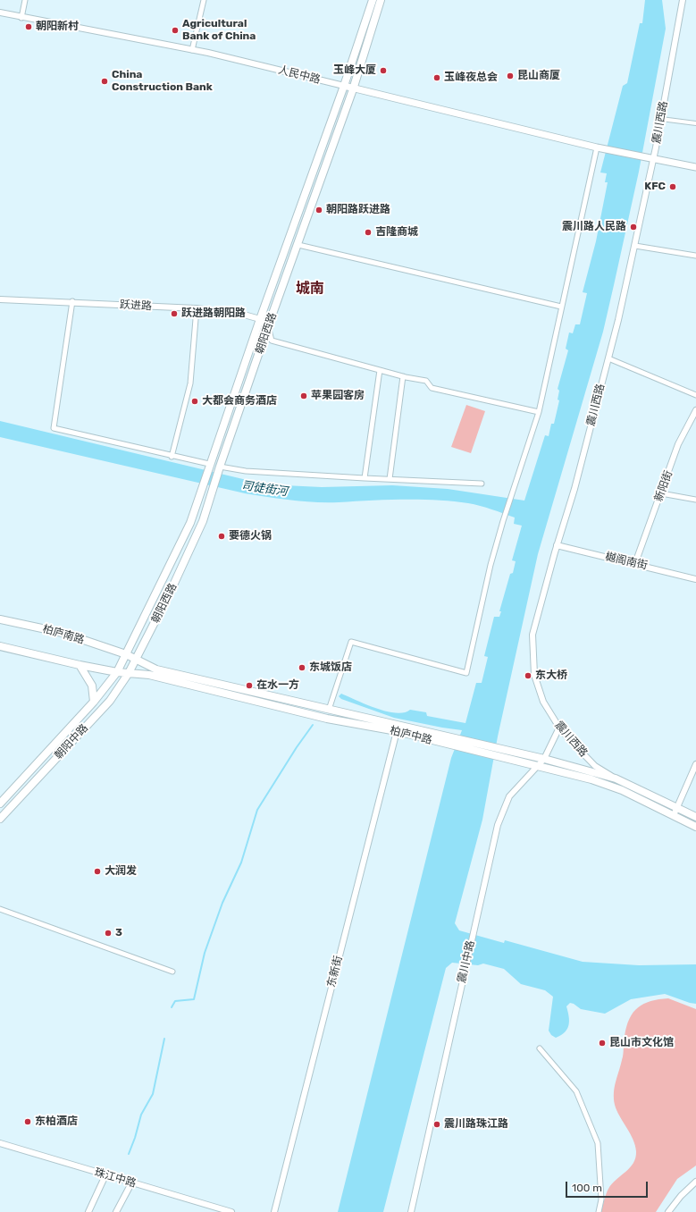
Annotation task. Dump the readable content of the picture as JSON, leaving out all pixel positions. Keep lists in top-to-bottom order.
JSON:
{
  "streets": {
    "main road": [
      "人民中路",
      "朝阳西路",
      "柏庐南路",
      "柏庐中路",
      "朝阳中路"
    ],
    "street": [
      "震川西路",
      "跃进路",
      "新阳街",
      "樾阁南街",
      "震川中路",
      "东新街",
      "珠江中路"
    ]
  },
  "crossings": [
    ["人民中路", "震川西路"],
    ["人民中路", "朝阳西路"],
    ["震川西路", "樾阁南街"],
    ["震川西路", "柏庐中路"],
    ["震川西路", "震川中路"],
    ["跃进路", "朝阳西路"],
    ["朝阳西路", "柏庐南路"],
    ["朝阳西路", "柏庐中路"],
    ["朝阳西路", "朝阳中路"],
    ["新阳街", "樾阁南街"],
    ["柏庐南路", "柏庐中路"],
    ["柏庐南路", "朝阳中路"],
    ["柏庐中路", "朝阳中路"],
    ["柏庐中路", "震川中路"],
    ["柏庐中路", "东新街"]
  ],
  "districts": ["城南"],
  "water": ["司徒街河"],
  "places": [
    "朝阳新村",
    "Agricultural Bank of China",
    "玉峰大厦",
    "昆山商厦",
    "玉峰夜总会",
    "China Construction Bank",
    "KFC",
    "朝阳路跃进路",
    "震川路人民路",
    "吉隆商城",
    "跃进路朝阳路",
    "苹果园客房",
    "大都会商务酒店",
    "要德火锅",
    "东城饭店",
    "东大桥",
    "在水一方",
    "大润发",
    "3",
    "昆山市文化馆",
    "东柏酒店",
    "震川路珠江路"
  ],
  "scale_bar": "100 m"
}
